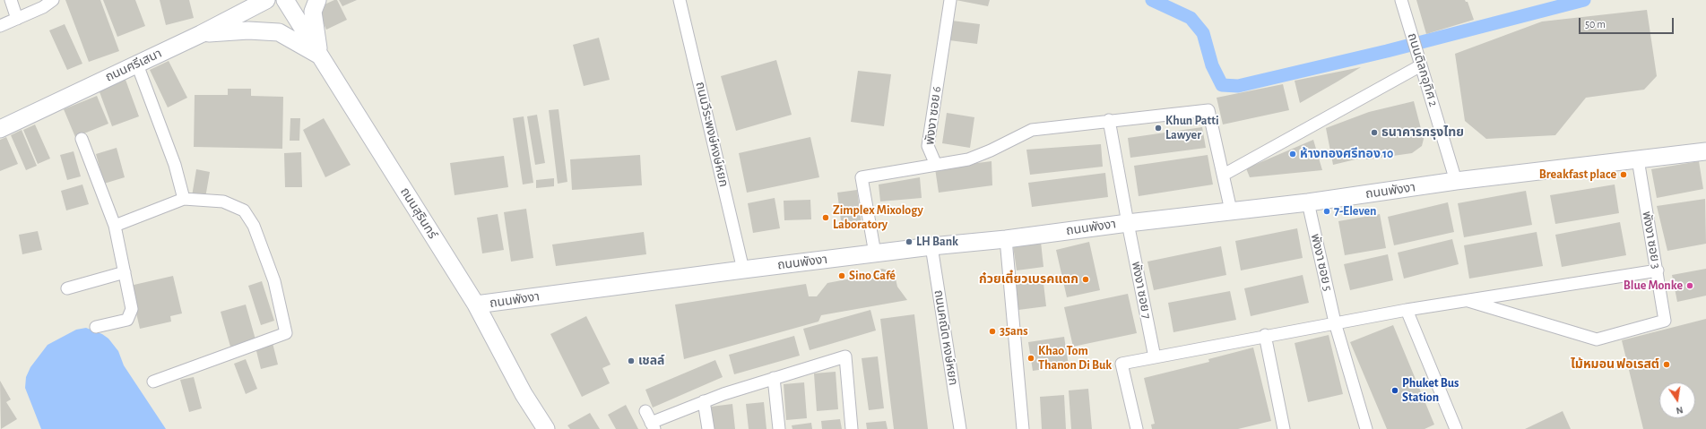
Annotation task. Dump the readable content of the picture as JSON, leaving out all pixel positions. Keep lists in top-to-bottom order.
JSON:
{
  "streets": {
    "street": [
      "ถนนศรีเสนา",
      "ถนนติลกอุทิศ 2",
      "พังงา ซอย 6",
      "ถนนวีระพงษ์หงษ์หยก",
      "ถนนพังงา",
      "ถนนสุรินทร์",
      "พังงา ซอย 3",
      "พังงา ซอย 5",
      "พังงา ซอย 7",
      "ถนนคณิต หงษ์หยก"
    ]
  },
  "crossings": [
    ["ถนนติลกอุทิศ 2", "ถนนพังงา"],
    ["ถนนวีระพงษ์หงษ์หยก", "ถนนพังงา"],
    ["ถนนพังงา", "ถนนสุรินทร์"],
    ["ถนนพังงา", "พังงา ซอย 3"],
    ["ถนนพังงา", "พังงา ซอย 5"],
    ["ถนนพังงา", "พังงา ซอย 7"],
    ["ถนนพังงา", "ถนนคณิต หงษ์หยก"]
  ],
  "places": [
    "Khun Patti Lawyer",
    "ธนาคารกรุงไทย",
    "ห้างทองศรีทอง 10",
    "Breakfast place",
    "7-Eleven",
    "Zimplex Mixology Laboratory",
    "LH Bank",
    "Sino Café",
    "ก๋วยเตี๋ยวเบรคแตก",
    "Blue Monke",
    "35ans",
    "Khao Tom Thanon Di Buk",
    "เชลล์",
    "ไม้หมอน ฟอเรสต์",
    "Phuket Bus Station"
  ],
  "scale_bar": "50 m",
  "north": "bottom"
}
